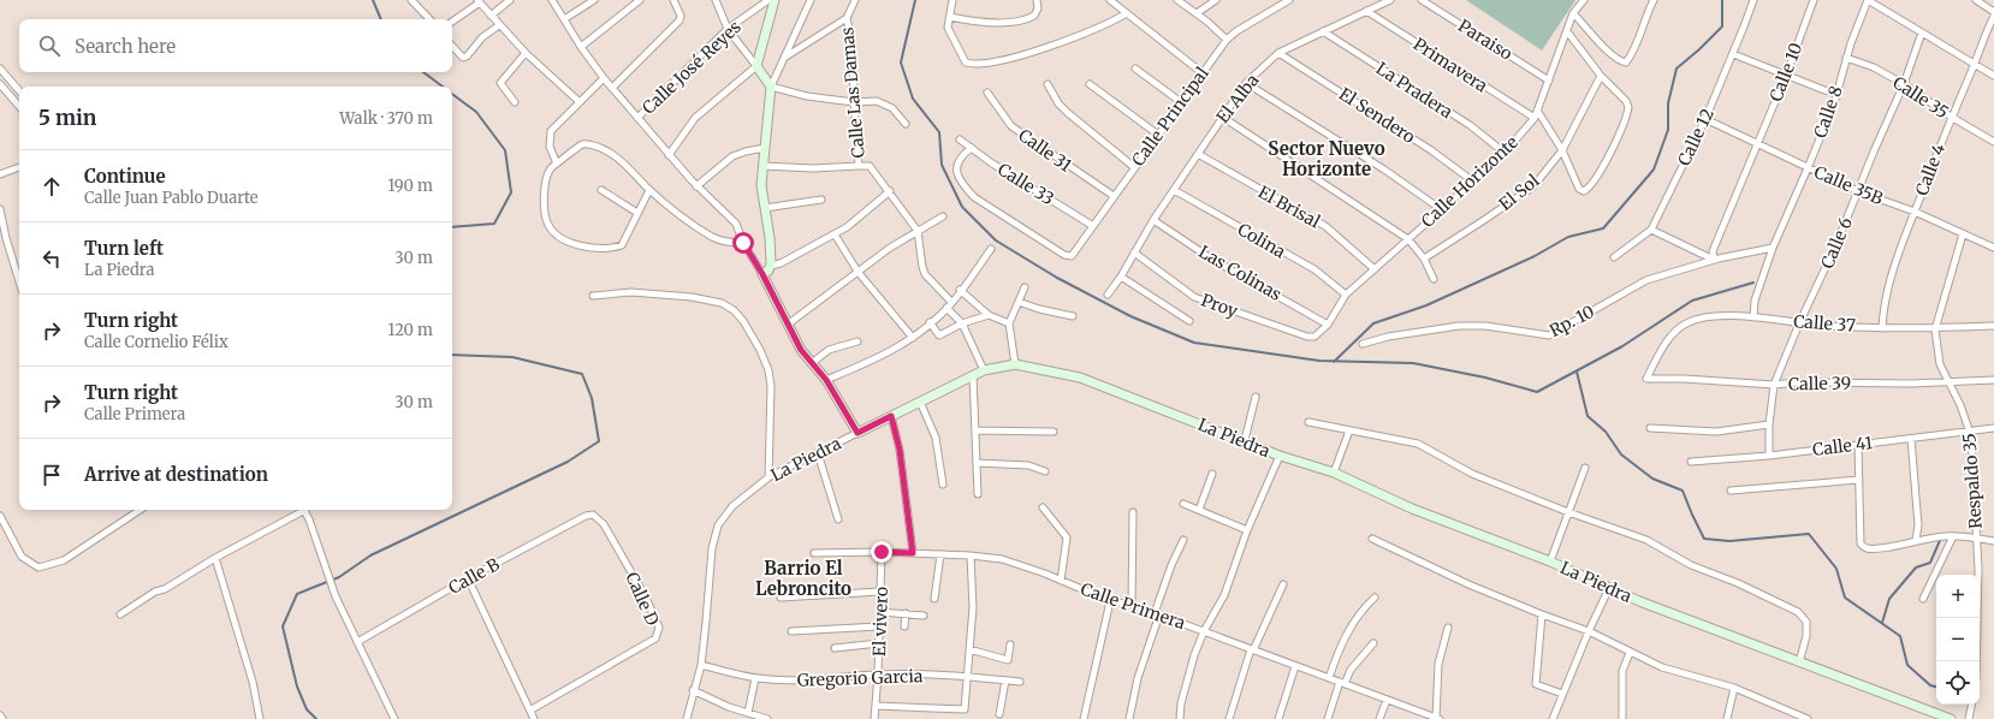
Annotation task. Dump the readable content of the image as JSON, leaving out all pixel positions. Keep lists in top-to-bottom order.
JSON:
{
  "streets": {
    "street": [
      "Paraiso",
      "Primavera",
      "Calle José Reyes",
      "Calle 10",
      "La Pradera",
      "Calle Las Damas",
      "Calle 35",
      "El Alba",
      "Calle 8",
      "El Sendero",
      "Calle Principal",
      "Calle 12",
      "Calle 31",
      "Calle 4",
      "Calle Horizonte",
      "Calle 33",
      "Calle 35B",
      "El Sol",
      "El Brisal",
      "Colina",
      "Calle 6",
      "Las Colinas",
      "Proy",
      "Rp. 10",
      "Calle 37",
      "Calle 39",
      "La Piedra",
      "Calle 41",
      "Respaldo 35",
      "Calle B",
      "Calle D",
      "Calle Primera",
      "El vivero",
      "Gregorio Garcia"
    ]
  },
  "crossings": [
    ["Paraiso", "Calle Horizonte"],
    ["Primavera", "El Alba"],
    ["Primavera", "Calle Horizonte"],
    ["Calle 10", "Calle 35B"],
    ["Calle 10", "Rp. 10"],
    ["La Pradera", "El Alba"],
    ["La Pradera", "Calle Horizonte"],
    ["Calle 35", "Calle 8"],
    ["Calle 35", "Calle 4"],
    ["Calle 35", "Calle 6"],
    ["El Alba", "El Sendero"],
    ["El Alba", "El Brisal"],
    ["El Alba", "Colina"],
    ["El Alba", "Las Colinas"],
    ["El Alba", "Proy"],
    ["Calle 8", "Calle 35B"],
    ["Calle 8", "Rp. 10"],
    ["Calle 8", "Calle 37"],
    ["El Sendero", "Calle Horizonte"],
    ["Calle Principal", "Calle 31"],
    ["Calle Principal", "Calle 33"],
    ["Calle 12", "Calle 35B"],
    ["Calle 4", "Calle 35B"],
    ["Calle 4", "Calle 37"],
    ["Calle Horizonte", "El Brisal"],
    ["Calle Horizonte", "Colina"],
    ["Calle Horizonte", "Las Colinas"],
    ["Calle Horizonte", "Proy"],
    ["Calle 35B", "Calle 6"],
    ["Calle 35B", "Respaldo 35"],
    ["Calle 6", "Calle 37"],
    ["Calle 6", "Calle 39"],
    ["Calle 6", "Calle 41"],
    ["Calle 37", "Calle 39"],
    ["Calle 37", "Respaldo 35"],
    ["Calle 39", "Respaldo 35"],
    ["La Piedra", "Gregorio Garcia"],
    ["Calle 41", "Respaldo 35"],
    ["Calle B", "Calle D"],
    ["Calle Primera", "El vivero"],
    ["El vivero", "Gregorio Garcia"]
  ],
  "districts": ["Sector Nuevo Horizonte", "Barrio El Lebroncito"],
  "page": {
    "search": "Search here",
    "heading": ["5 min", "Walk · 370 m"],
    "list": [
      ["Continue", "Calle Juan Pablo Duarte", "190 m"],
      ["Turn left", "La Piedra", "30 m"],
      ["Turn right", "Calle Cornelio Félix", "120 m"],
      ["Turn right", "Calle Primera", "30 m"],
      "Arrive at destination"
    ],
    "map_buttons": ["+", "−"]
  }
}
